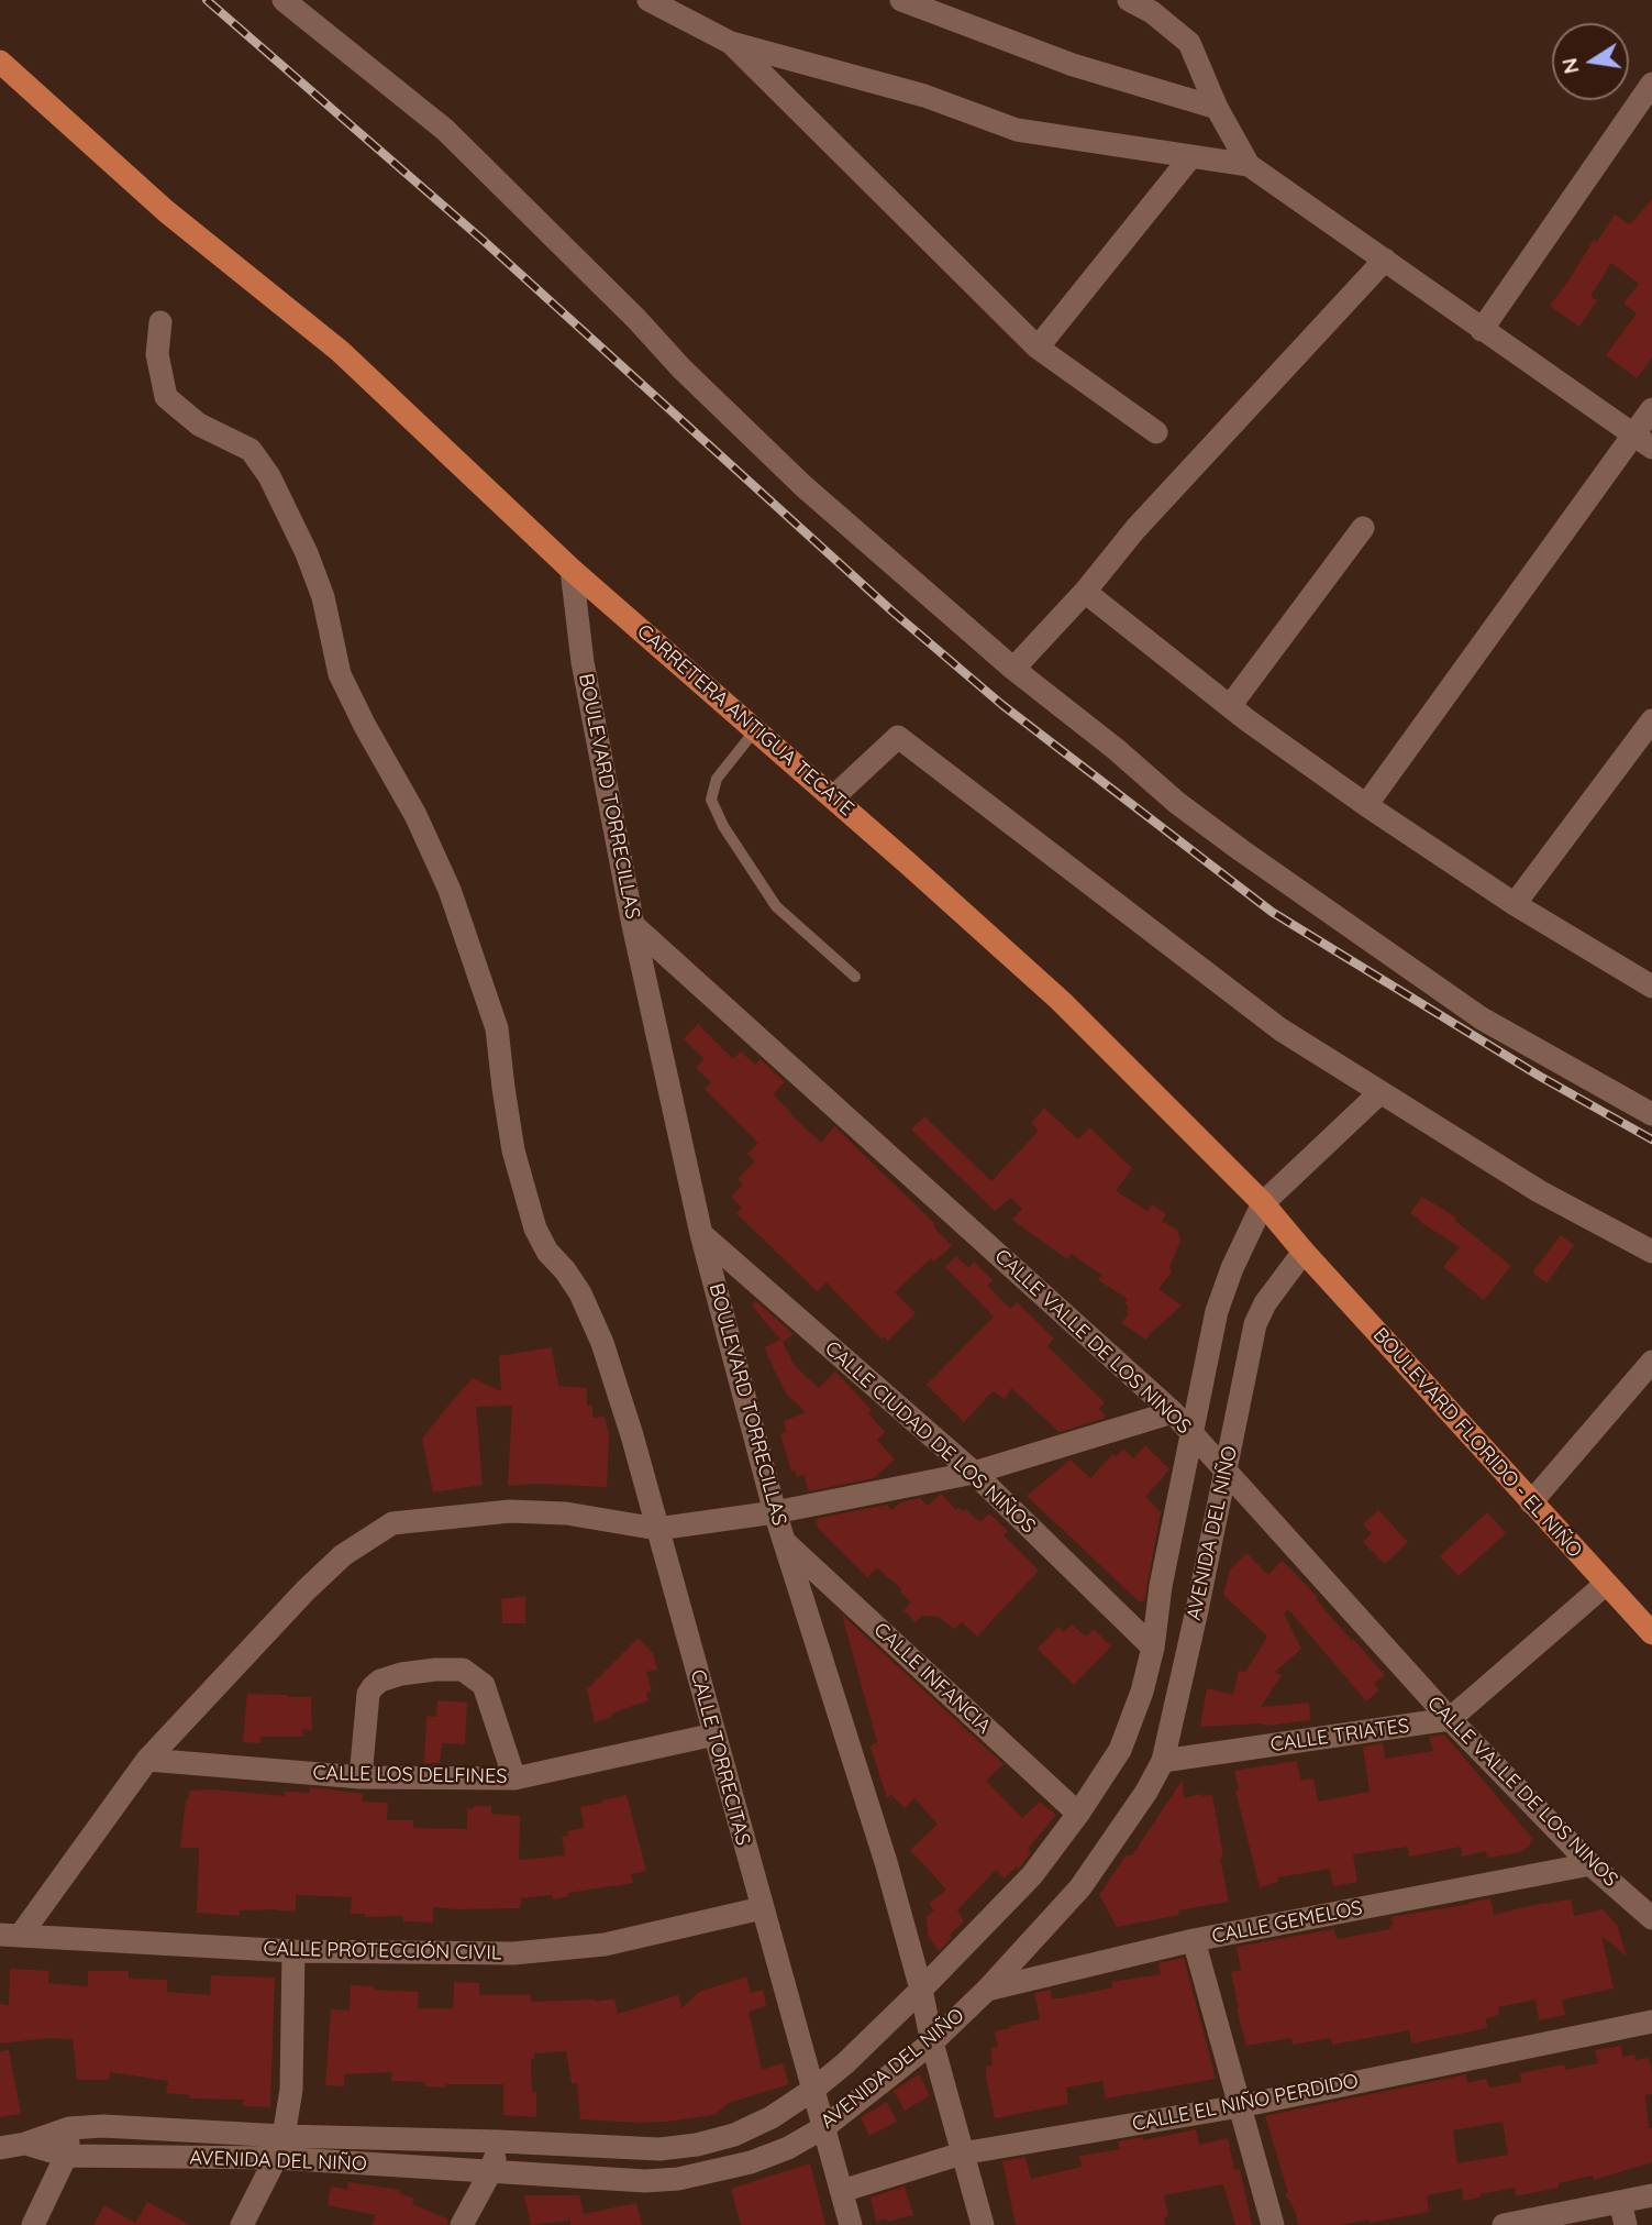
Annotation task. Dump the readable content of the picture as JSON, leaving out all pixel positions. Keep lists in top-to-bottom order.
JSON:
{
  "streets": {
    "main road": ["CARRETERA ANTIGUA TECATE", "BOULEVARD FLORIDO - EL NIÑO"],
    "street": [
      "BOULEVARD TORRECILLAS",
      "CALLE VALLE DE LOS NINOS",
      "CALLE CIUDAD DE LOS NIÑOS",
      "AVENIDA DEL NIÑO",
      "CALLE INFANCIA",
      "CALLE TRIATES",
      "CALLE TORRECITAS",
      "CALLE LOS DELFINES",
      "CALLE GEMELOS",
      "CALLE PROTECCIÓN CIVIL",
      "CALLE EL NIÑO PERDIDO"
    ]
  },
  "crossings": [
    ["CARRETERA ANTIGUA TECATE", "BOULEVARD TORRECILLAS"],
    ["CARRETERA ANTIGUA TECATE", "BOULEVARD FLORIDO - EL NIÑO"],
    ["CARRETERA ANTIGUA TECATE", "AVENIDA DEL NIÑO"],
    ["BOULEVARD TORRECILLAS", "CALLE VALLE DE LOS NINOS"],
    ["BOULEVARD TORRECILLAS", "CALLE CIUDAD DE LOS NIÑOS"],
    ["BOULEVARD TORRECILLAS", "AVENIDA DEL NIÑO"],
    ["BOULEVARD TORRECILLAS", "CALLE INFANCIA"],
    ["BOULEVARD TORRECILLAS", "CALLE EL NIÑO PERDIDO"],
    ["CALLE VALLE DE LOS NINOS", "AVENIDA DEL NIÑO"],
    ["CALLE VALLE DE LOS NINOS", "CALLE TRIATES"],
    ["CALLE VALLE DE LOS NINOS", "CALLE GEMELOS"],
    ["CALLE CIUDAD DE LOS NIÑOS", "AVENIDA DEL NIÑO"],
    ["BOULEVARD FLORIDO - EL NIÑO", "AVENIDA DEL NIÑO"],
    ["AVENIDA DEL NIÑO", "CALLE INFANCIA"],
    ["AVENIDA DEL NIÑO", "CALLE TRIATES"],
    ["AVENIDA DEL NIÑO", "CALLE TORRECITAS"],
    ["AVENIDA DEL NIÑO", "CALLE GEMELOS"],
    ["CALLE TORRECITAS", "CALLE LOS DELFINES"],
    ["CALLE TORRECITAS", "CALLE PROTECCIÓN CIVIL"],
    ["CALLE TORRECITAS", "CALLE EL NIÑO PERDIDO"]
  ],
  "north": "left"
}
